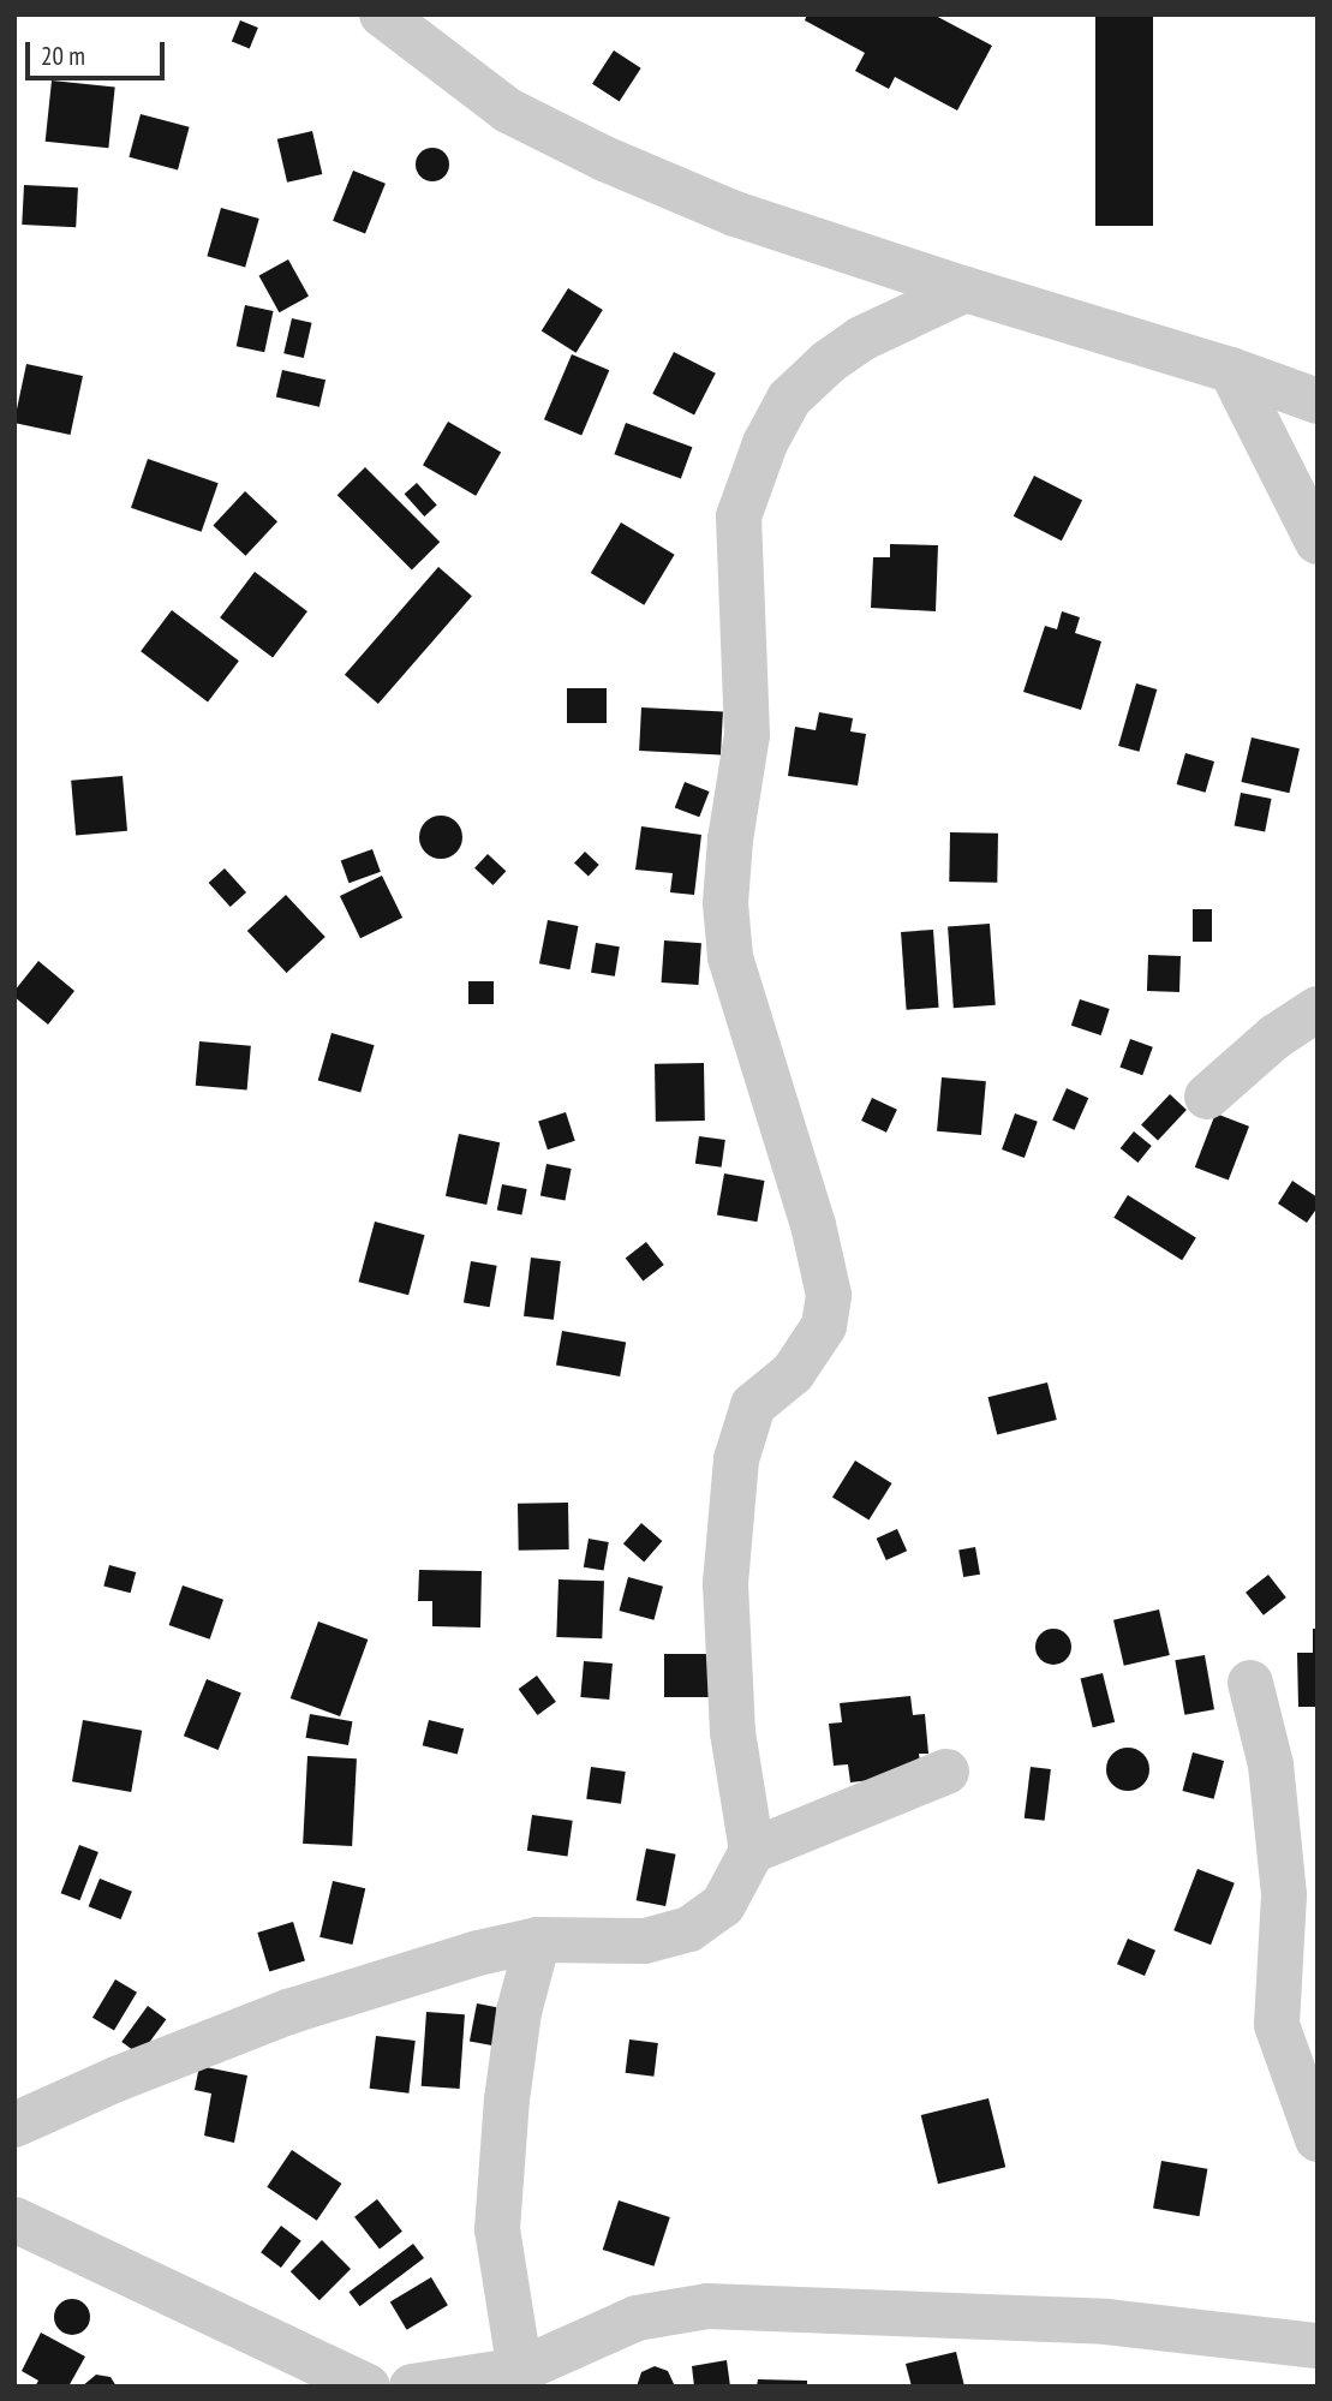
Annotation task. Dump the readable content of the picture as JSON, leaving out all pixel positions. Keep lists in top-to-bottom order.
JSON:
{
  "scale_bar": "20 m"
}
